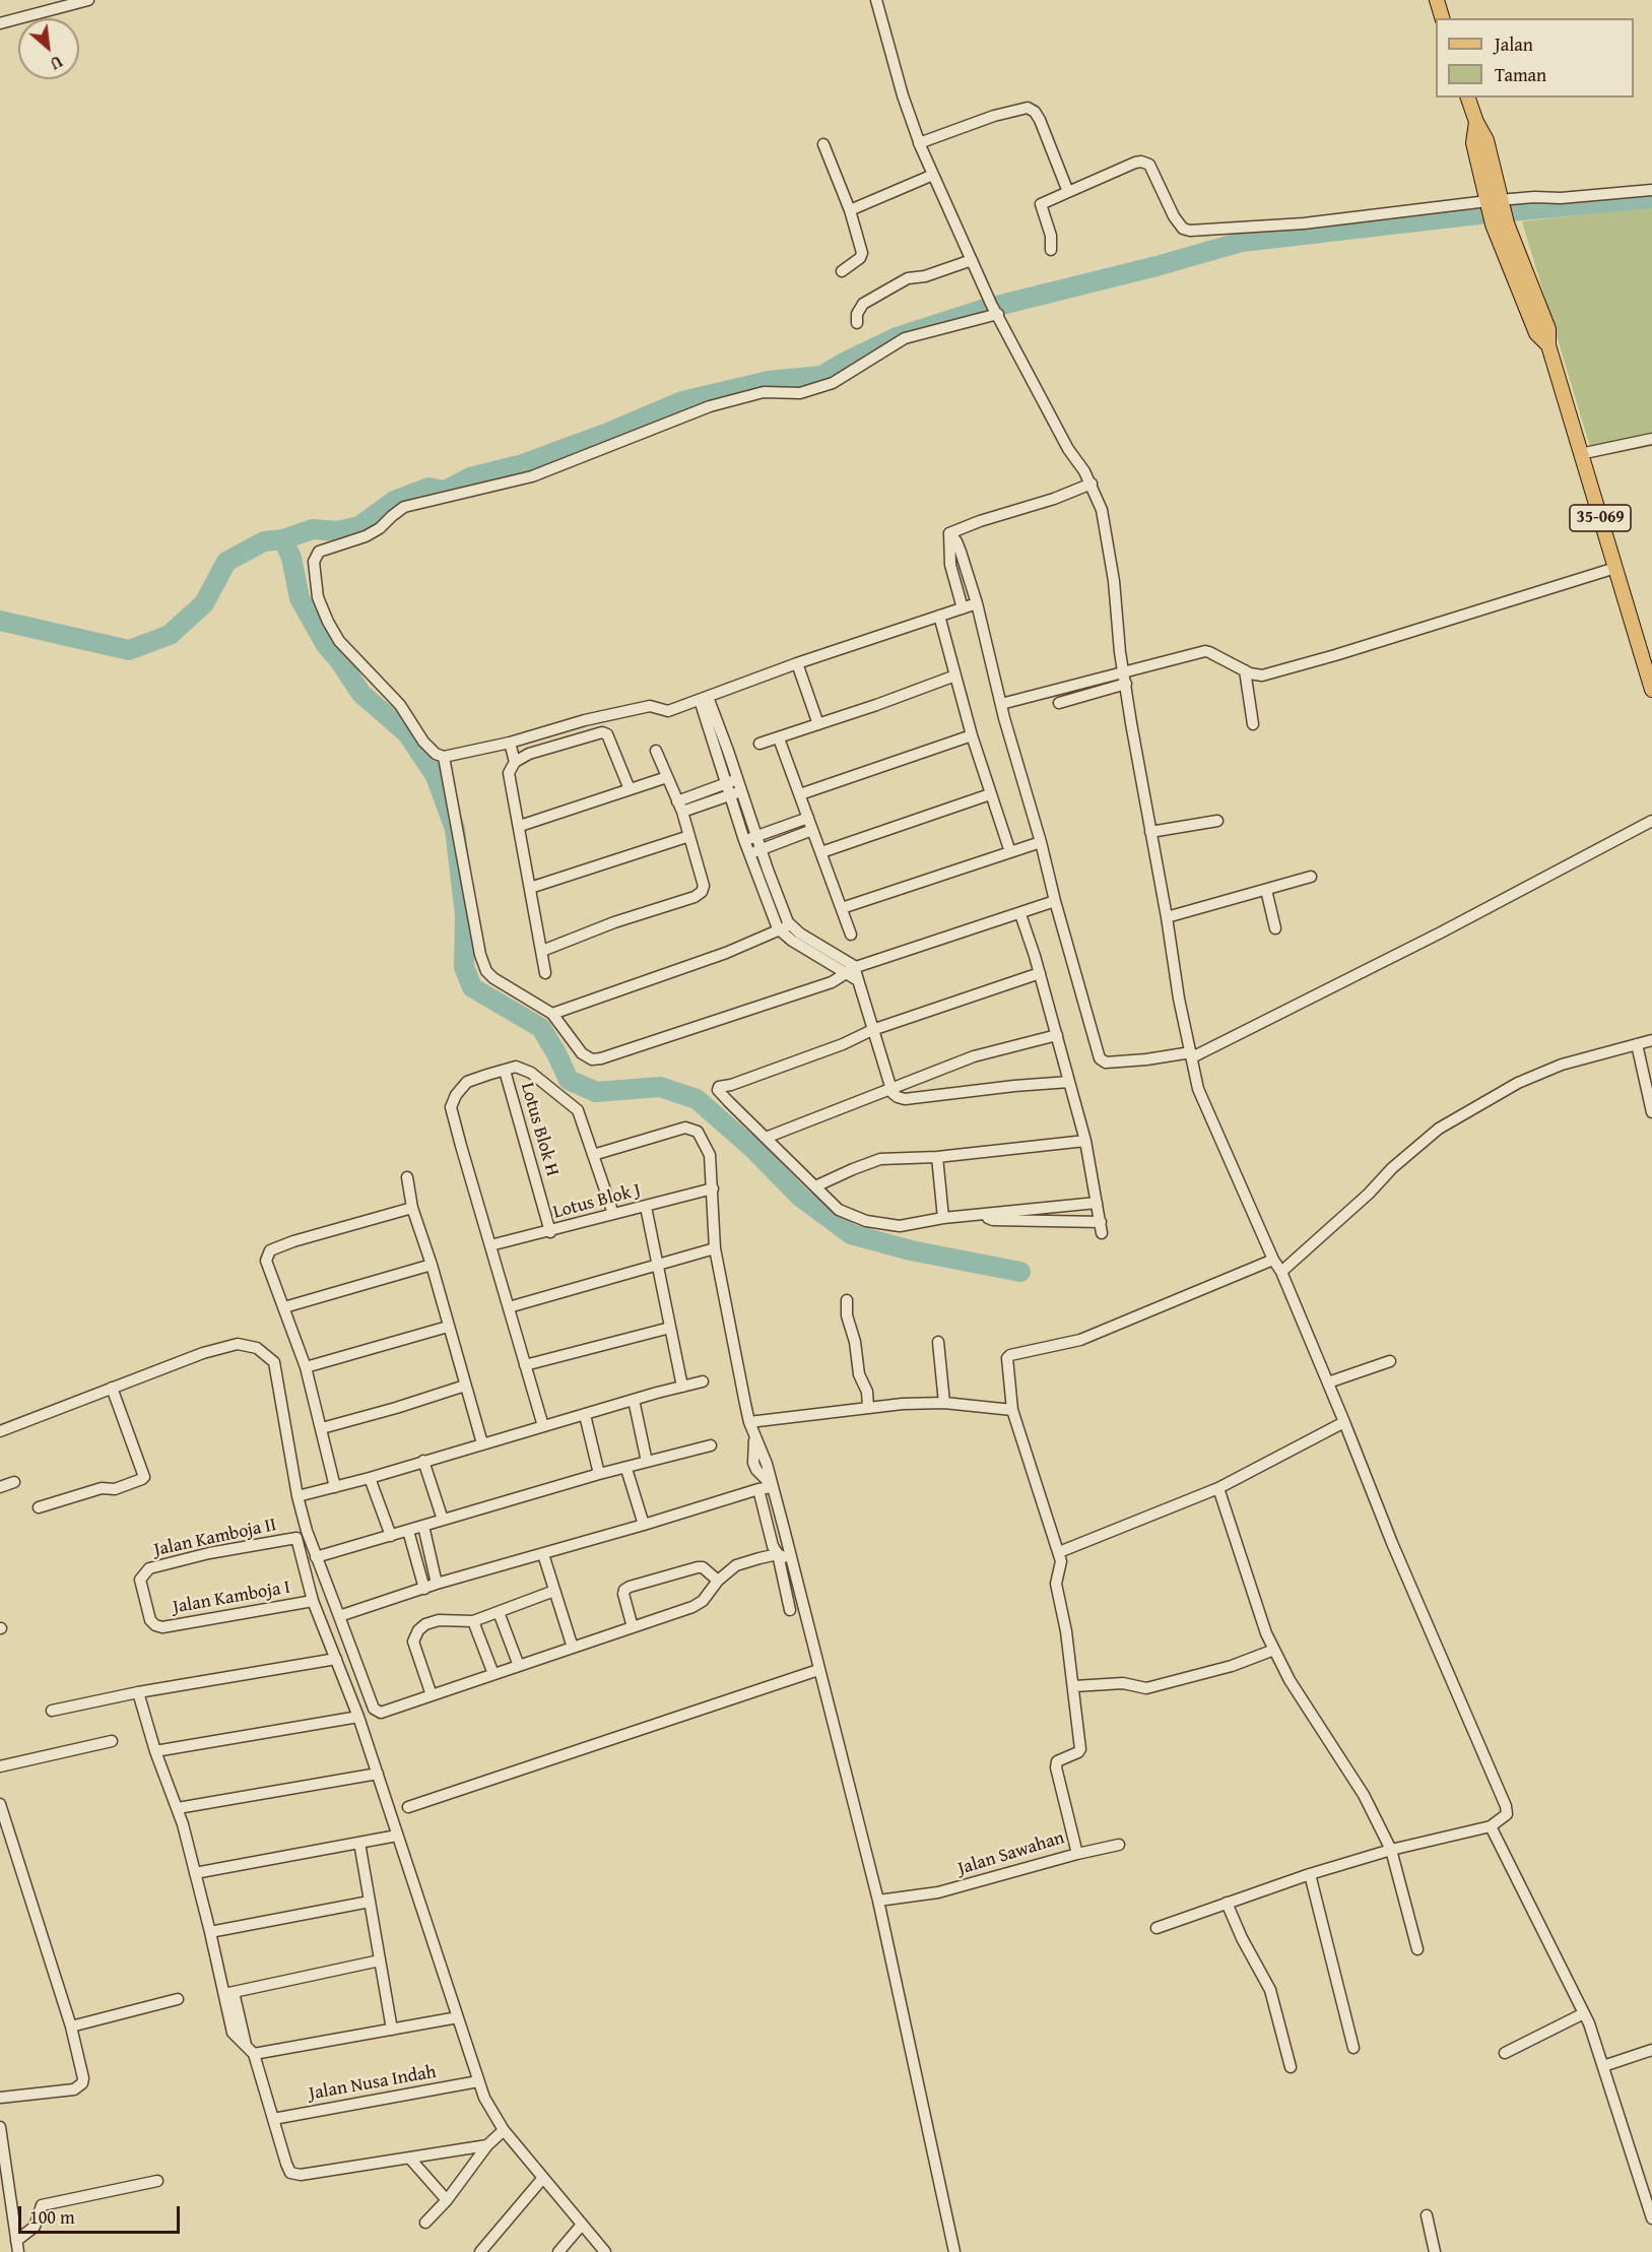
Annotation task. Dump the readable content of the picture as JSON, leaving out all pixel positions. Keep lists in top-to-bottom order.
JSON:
{
  "streets": {
    "main road": ["35-069"],
    "street": [
      "Lotus Blok H",
      "Lotus Blok J",
      "Jalan Kamboja II",
      "Jalan Kamboja I",
      "Jalan Sawahan",
      "Jalan Nusa Indah"
    ]
  },
  "crossings": [
    ["Lotus Blok H", "Lotus Blok J"],
    ["Jalan Kamboja II", "Jalan Kamboja I"]
  ],
  "legend": ["Jalan", "Taman"],
  "scale_bar": "100 m",
  "north": "bottom right"
}
